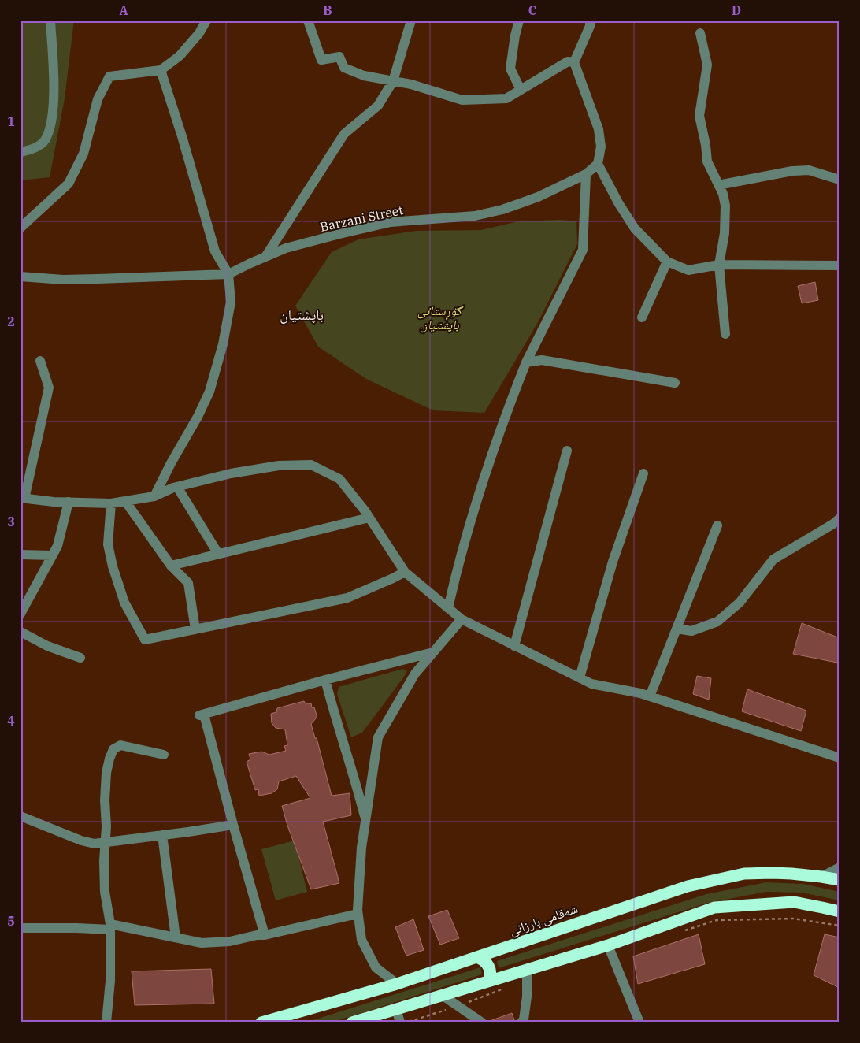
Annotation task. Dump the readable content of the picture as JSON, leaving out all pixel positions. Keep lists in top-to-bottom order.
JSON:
{
  "streets": {
    "highway": ["شەقامی بارزانی"],
    "street": ["Barzani Street"]
  },
  "districts": ["باپشتیان"],
  "parks": ["گۆڕستانی باپشتیان"],
  "grid": {
    "columns": [
      "A",
      "B",
      "C",
      "D"
    ],
    "rows": [
      "1",
      "2",
      "3",
      "4",
      "5"
    ]
  }
}
